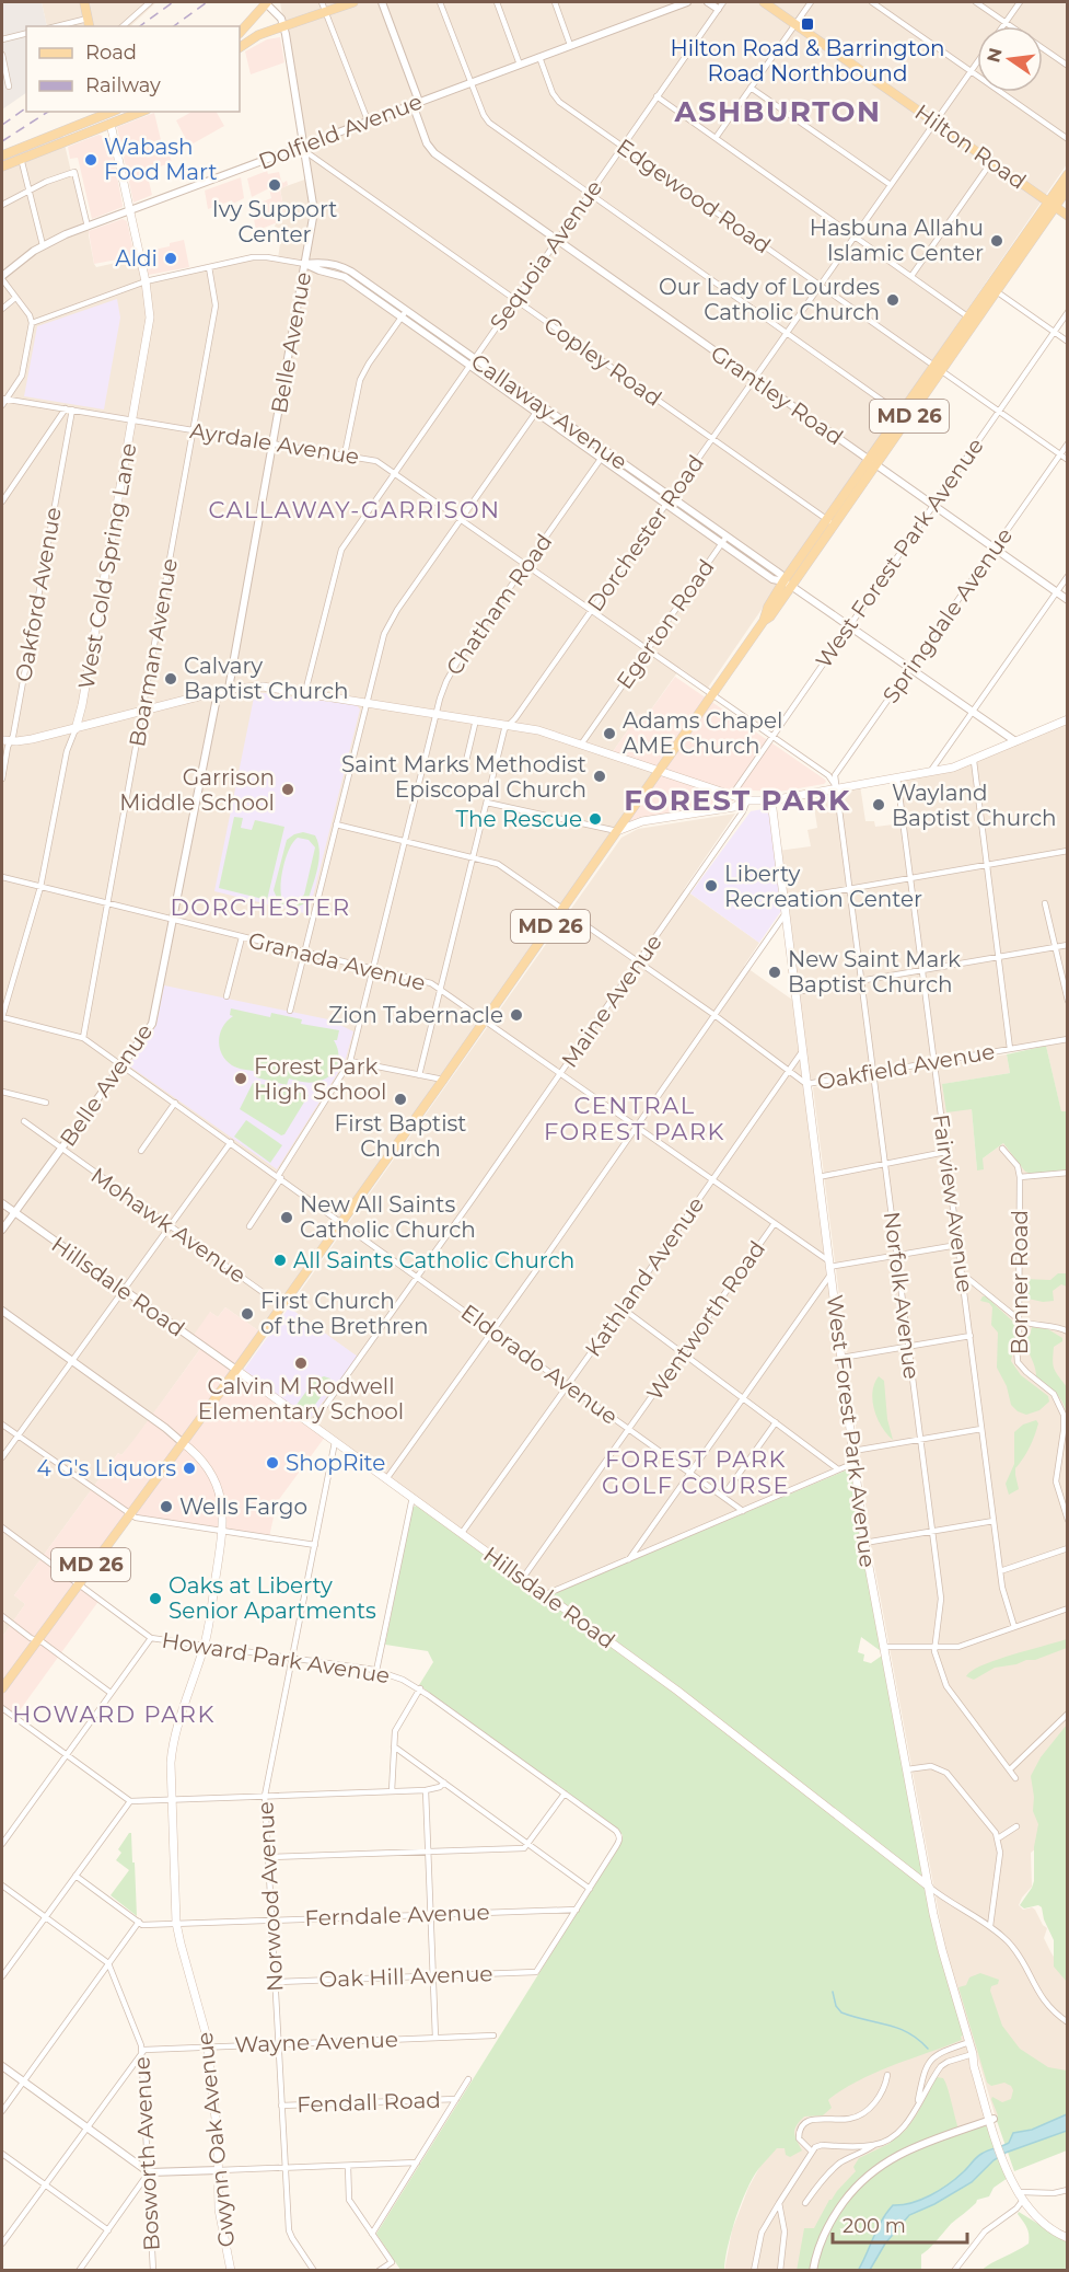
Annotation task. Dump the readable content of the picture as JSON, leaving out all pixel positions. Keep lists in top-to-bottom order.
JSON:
{
  "streets": {
    "main road": [
      "Hilton Road",
      "MD 26",
      "West Forest Park Avenue",
      "West Cold Spring Lane",
      "Hillsdale Road",
      "Gwynn Oak Avenue"
    ],
    "street": [
      "Dolfield Avenue",
      "Edgewood Road",
      "Sequoia Avenue",
      "Belle Avenue",
      "Copley Road",
      "Grantley Road",
      "Callaway Avenue",
      "Ayrdale Avenue",
      "Dorchester Road",
      "Oakford Avenue",
      "Chatham Road",
      "Springdale Avenue",
      "Egerton Road",
      "Boarman Avenue",
      "Granada Avenue",
      "Maine Avenue",
      "Oakfield Avenue",
      "Fairview Avenue",
      "Mohawk Avenue",
      "Kathland Avenue",
      "Bonner Road",
      "Norfolk Avenue",
      "Wentworth Road",
      "Eldorado Avenue",
      "Howard Park Avenue",
      "Norwood Avenue",
      "Ferndale Avenue",
      "Oak Hill Avenue",
      "Wayne Avenue",
      "Fendall Road",
      "Bosworth Avenue"
    ]
  },
  "crossings": [
    ["Dolfield Avenue", "Edgewood Road"],
    ["Dolfield Avenue", "Belle Avenue"],
    ["Dolfield Avenue", "Copley Road"],
    ["Dolfield Avenue", "Grantley Road"],
    ["Dolfield Avenue", "West Cold Spring Lane"],
    ["Hilton Road", "MD 26"],
    ["Hilton Road", "Dorchester Road"],
    ["Edgewood Road", "Sequoia Avenue"],
    ["Edgewood Road", "MD 26"],
    ["Edgewood Road", "Dorchester Road"],
    ["Edgewood Road", "West Forest Park Avenue"],
    ["Edgewood Road", "Springdale Avenue"],
    ["Sequoia Avenue", "Copley Road"],
    ["Sequoia Avenue", "Grantley Road"],
    ["Sequoia Avenue", "Callaway Avenue"],
    ["Sequoia Avenue", "Ayrdale Avenue"],
    ["Belle Avenue", "Copley Road"],
    ["Belle Avenue", "Callaway Avenue"],
    ["Belle Avenue", "Ayrdale Avenue"],
    ["Belle Avenue", "Granada Avenue"],
    ["Belle Avenue", "Mohawk Avenue"],
    ["Belle Avenue", "Hillsdale Road"],
    ["Belle Avenue", "Eldorado Avenue"],
    ["Copley Road", "MD 26"],
    ["Copley Road", "Dorchester Road"],
    ["Grantley Road", "MD 26"],
    ["Grantley Road", "Dorchester Road"],
    ["Grantley Road", "West Forest Park Avenue"],
    ["Grantley Road", "Springdale Avenue"],
    ["Callaway Avenue", "MD 26"],
    ["Callaway Avenue", "Dorchester Road"],
    ["Callaway Avenue", "West Forest Park Avenue"],
    ["Callaway Avenue", "West Cold Spring Lane"],
    ["Callaway Avenue", "Chatham Road"],
    ["Callaway Avenue", "Springdale Avenue"],
    ["Callaway Avenue", "Egerton Road"],
    ["Callaway Avenue", "Boarman Avenue"],
    ["MD 26", "Ayrdale Avenue"],
    ["MD 26", "Granada Avenue"],
    ["MD 26", "Oakfield Avenue"],
    ["MD 26", "Mohawk Avenue"],
    ["MD 26", "Hillsdale Road"],
    ["MD 26", "Eldorado Avenue"],
    ["MD 26", "Howard Park Avenue"],
    ["MD 26", "Gwynn Oak Avenue"],
    ["Ayrdale Avenue", "Dorchester Road"],
    ["Ayrdale Avenue", "West Forest Park Avenue"],
    ["Ayrdale Avenue", "West Cold Spring Lane"],
    ["Ayrdale Avenue", "Oakford Avenue"],
    ["Ayrdale Avenue", "Chatham Road"],
    ["Ayrdale Avenue", "Springdale Avenue"],
    ["Ayrdale Avenue", "Egerton Road"],
    ["Ayrdale Avenue", "Boarman Avenue"],
    ["Ayrdale Avenue", "Norfolk Avenue"],
    ["Dorchester Road", "Granada Avenue"],
    ["Dorchester Road", "Oakfield Avenue"],
    ["West Forest Park Avenue", "Granada Avenue"],
    ["West Forest Park Avenue", "Oakfield Avenue"],
    ["West Forest Park Avenue", "Kathland Avenue"],
    ["West Forest Park Avenue", "Hillsdale Road"],
    ["West Cold Spring Lane", "Granada Avenue"],
    ["West Cold Spring Lane", "Eldorado Avenue"],
    ["Chatham Road", "Granada Avenue"],
    ["Chatham Road", "Oakfield Avenue"],
    ["Chatham Road", "Eldorado Avenue"],
    ["Springdale Avenue", "Norfolk Avenue"],
    ["Boarman Avenue", "Granada Avenue"],
    ["Boarman Avenue", "Eldorado Avenue"],
    ["Granada Avenue", "Maine Avenue"],
    ["Granada Avenue", "Kathland Avenue"],
    ["Granada Avenue", "Wentworth Road"],
    ["Maine Avenue", "Oakfield Avenue"],
    ["Maine Avenue", "Hillsdale Road"],
    ["Maine Avenue", "Eldorado Avenue"],
    ["Oakfield Avenue", "Fairview Avenue"],
    ["Oakfield Avenue", "Kathland Avenue"],
    ["Oakfield Avenue", "Norfolk Avenue"],
    ["Kathland Avenue", "Hillsdale Road"],
    ["Kathland Avenue", "Eldorado Avenue"],
    ["Hillsdale Road", "Wentworth Road"],
    ["Hillsdale Road", "Norwood Avenue"],
    ["Wentworth Road", "Eldorado Avenue"],
    ["Howard Park Avenue", "Norwood Avenue"],
    ["Howard Park Avenue", "Gwynn Oak Avenue"],
    ["Norwood Avenue", "Ferndale Avenue"],
    ["Norwood Avenue", "Oak Hill Avenue"],
    ["Norwood Avenue", "Wayne Avenue"],
    ["Norwood Avenue", "Fendall Road"],
    ["Ferndale Avenue", "Oak Hill Avenue"],
    ["Ferndale Avenue", "Gwynn Oak Avenue"],
    ["Wayne Avenue", "Gwynn Oak Avenue"],
    ["Wayne Avenue", "Bosworth Avenue"]
  ],
  "districts": [
    "ASHBURTON",
    "CALLAWAY-GARRISON",
    "FOREST PARK",
    "DORCHESTER",
    "CENTRAL FOREST PARK",
    "FOREST PARK GOLF COURSE",
    "HOWARD PARK"
  ],
  "places": {
    "transit": ["Hilton Road & Barrington Road Northbound"],
    "other": [
      "Wabash Food Mart",
      "Ivy Support Center",
      "Hasbuna Allahu Islamic Center",
      "Aldi",
      "Our Lady of Lourdes Catholic Church",
      "Calvary Baptist Church",
      "Adams Chapel AME Church",
      "Saint Marks Methodist Episcopal Church",
      "Garrison Middle School",
      "Wayland Baptist Church",
      "The Rescue",
      "Liberty Recreation Center",
      "New Saint Mark Baptist Church",
      "Zion Tabernacle",
      "Forest Park High School",
      "First Baptist Church",
      "New All Saints Catholic Church",
      "All Saints Catholic Church",
      "First Church of the Brethren",
      "Calvin M Rodwell Elementary School",
      "ShopRite",
      "4 G's Liquors",
      "Wells Fargo",
      "Oaks at Liberty Senior Apartments"
    ]
  },
  "legend": ["Road", "Railway"],
  "scale_bar": "200 m",
  "north": "left"
}
